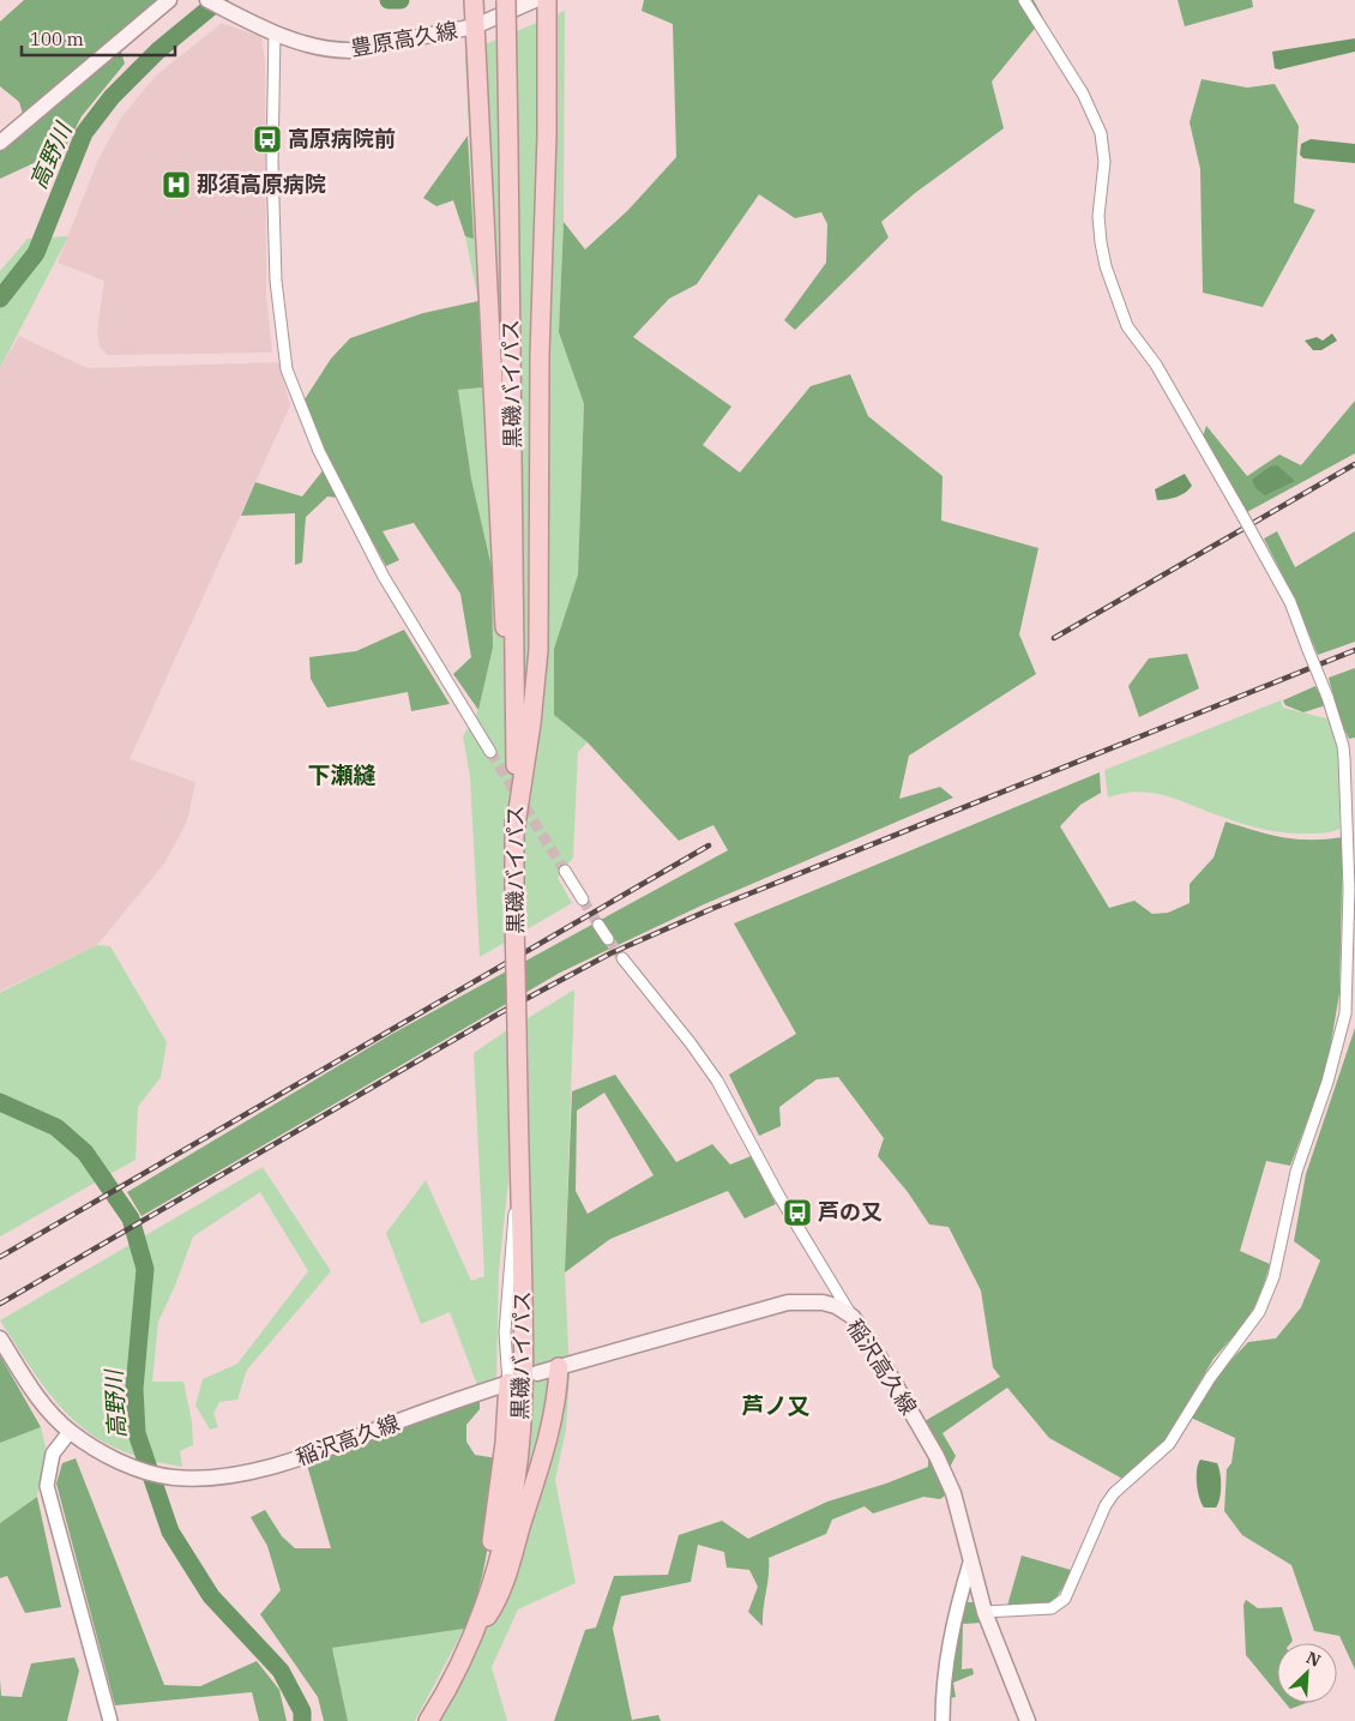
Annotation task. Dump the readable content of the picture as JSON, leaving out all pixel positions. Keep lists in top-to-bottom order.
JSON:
{
  "streets": {
    "highway": ["黒磯バイパス"],
    "main road": ["豊原高久線", "稲沢高久線"]
  },
  "districts": ["下瀬縫", "芦ノ又"],
  "water": ["高野川"],
  "places": {
    "bus stop": ["高原病院前", "芦の又"],
    "hospital": ["那須高原病院"]
  },
  "scale_bar": "100 m",
  "north": "top right"
}
